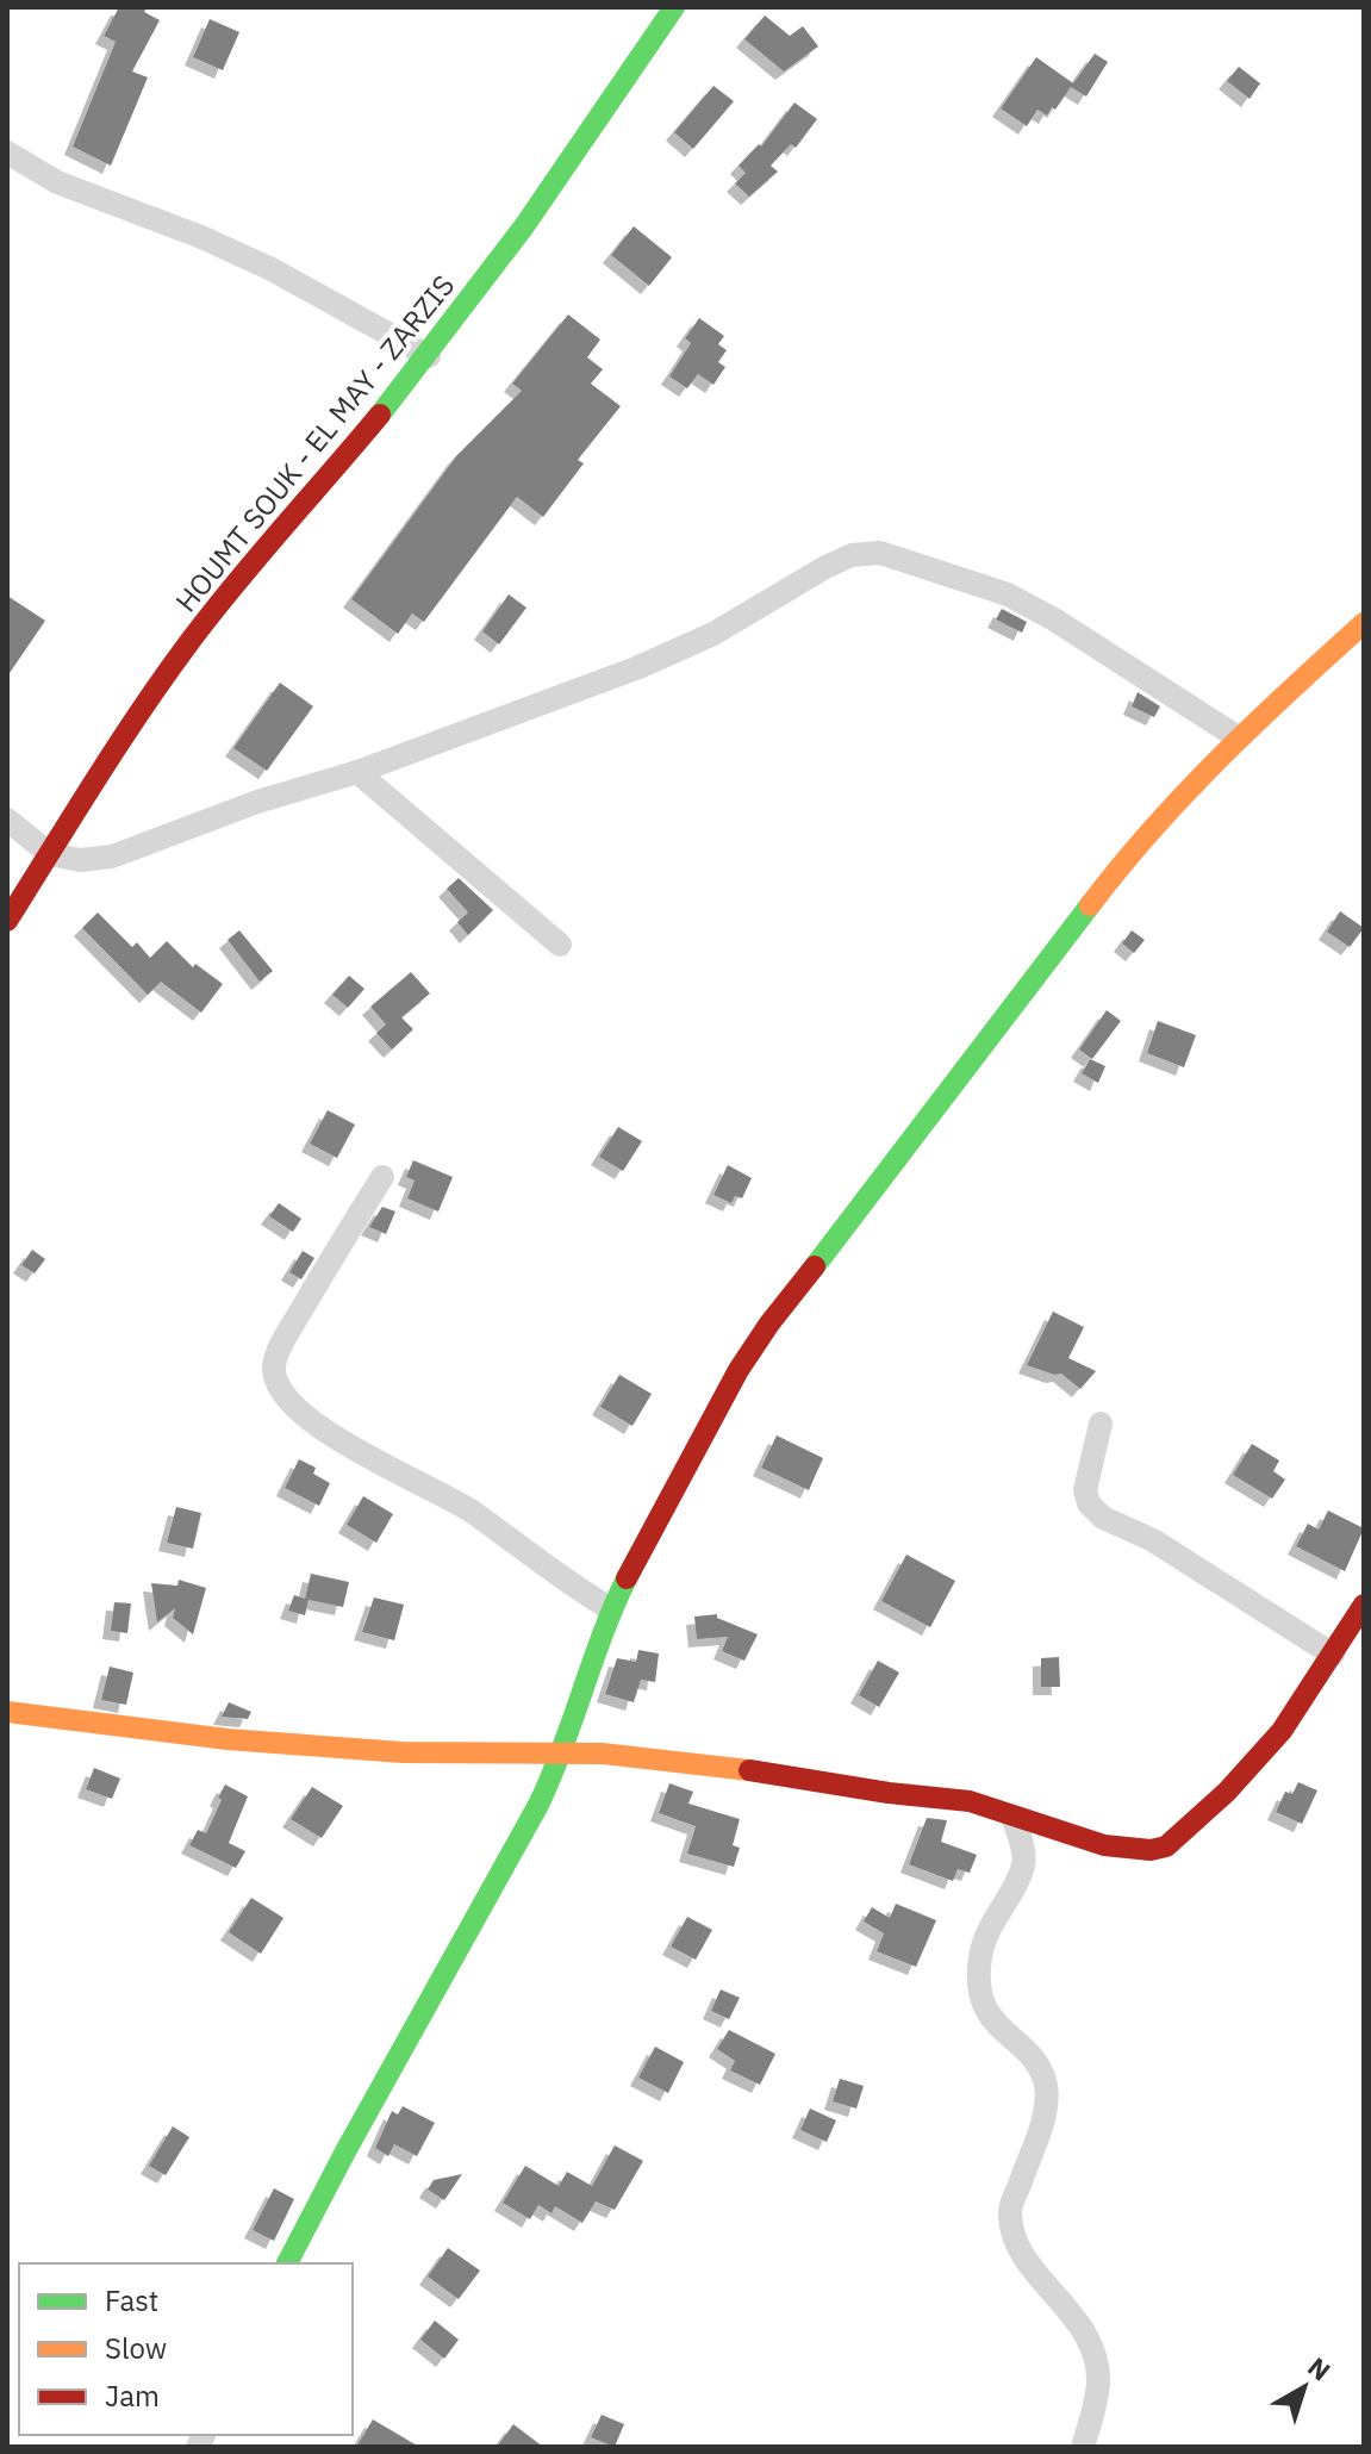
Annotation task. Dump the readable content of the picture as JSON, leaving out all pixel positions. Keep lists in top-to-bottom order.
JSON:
{
  "streets": {
    "street": ["HOUMT SOUK - EL MAY - ZARZIS"]
  },
  "legend": ["Fast", "Slow", "Jam"],
  "north": "top right"
}
